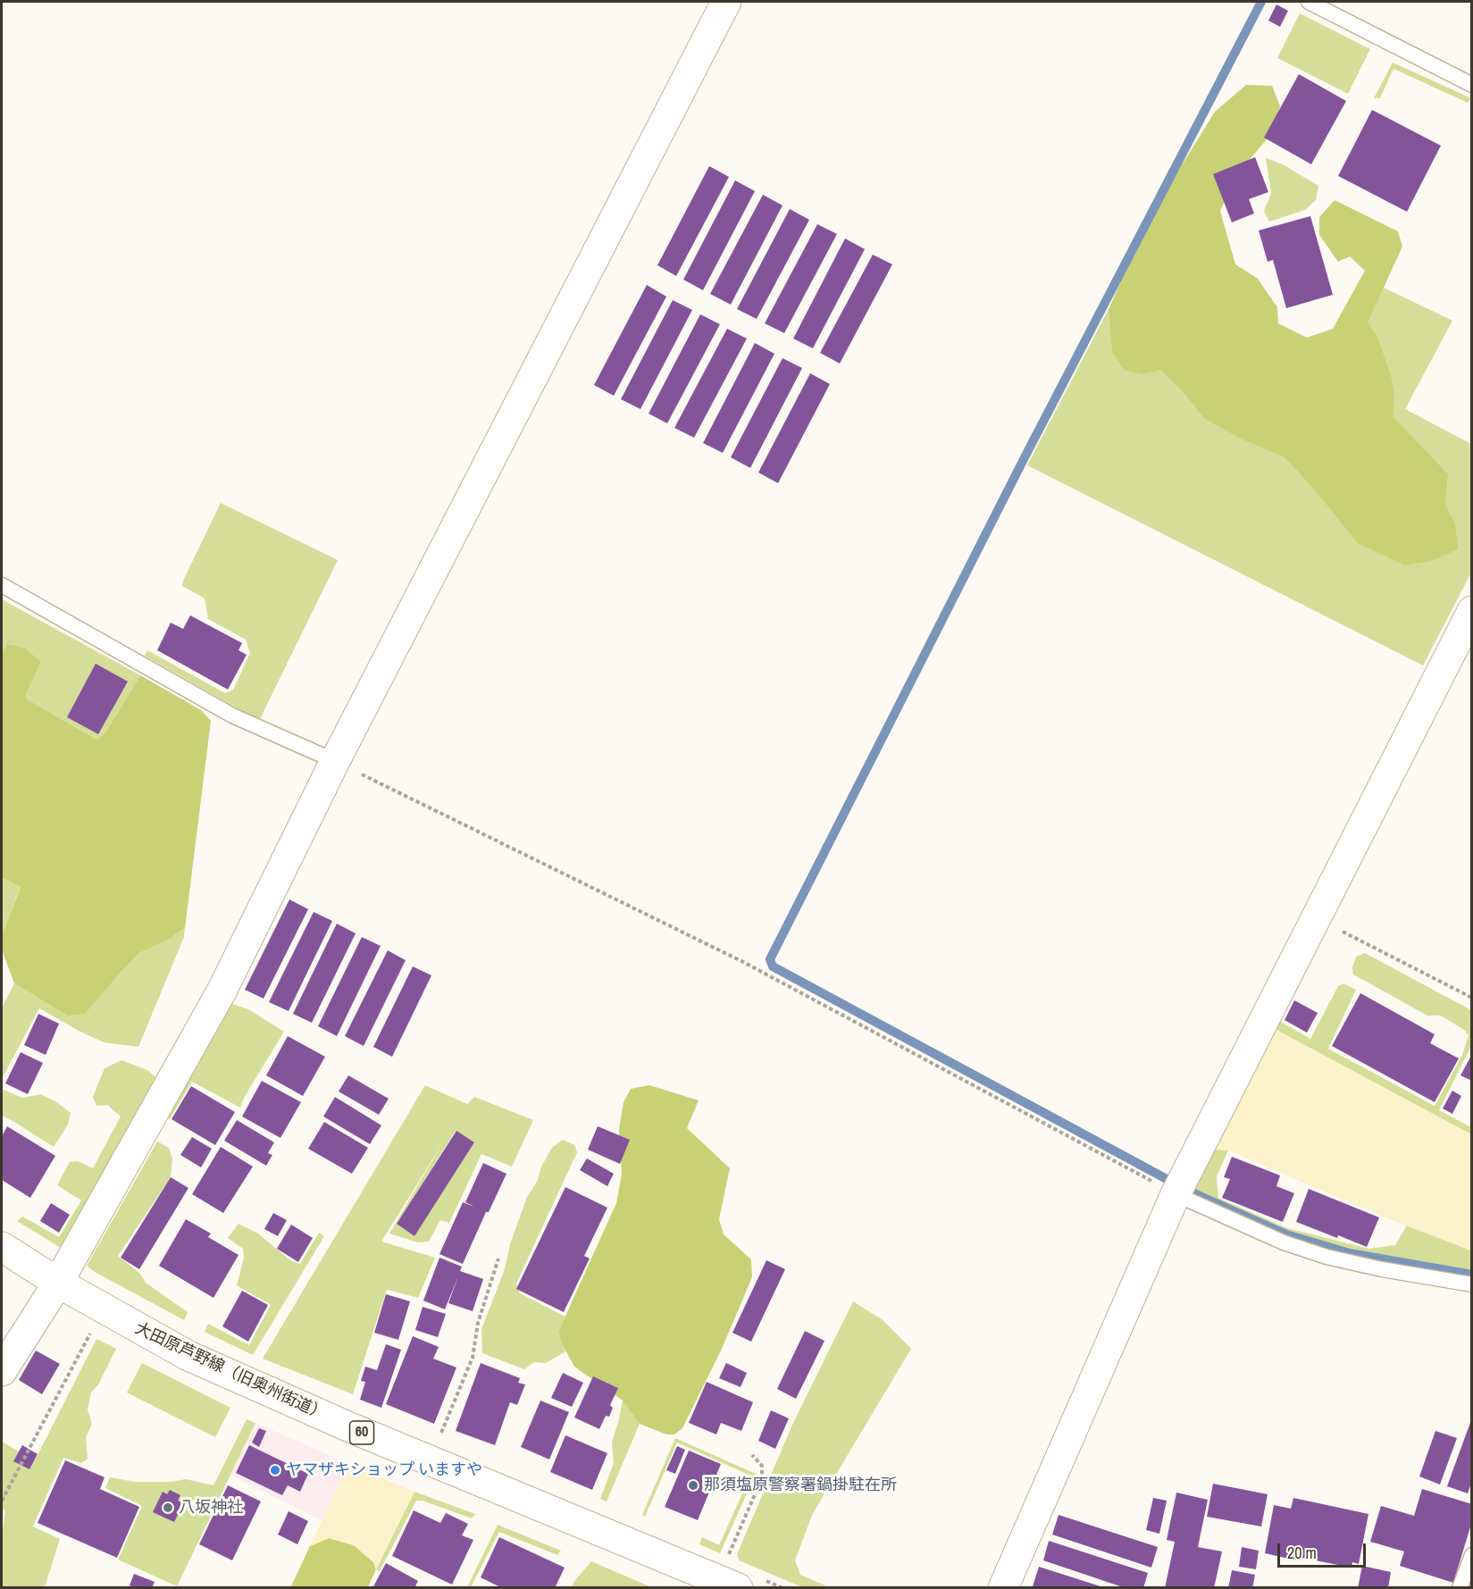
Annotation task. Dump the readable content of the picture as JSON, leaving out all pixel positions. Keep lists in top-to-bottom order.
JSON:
{
  "streets": {
    "street": ["大田原芦野線（旧奥州街道）", "60"]
  },
  "places": ["ヤマザキショップ いますや", "那須塩原警察署鍋掛駐在所", "八坂神社"],
  "scale_bar": "20 m"
}
